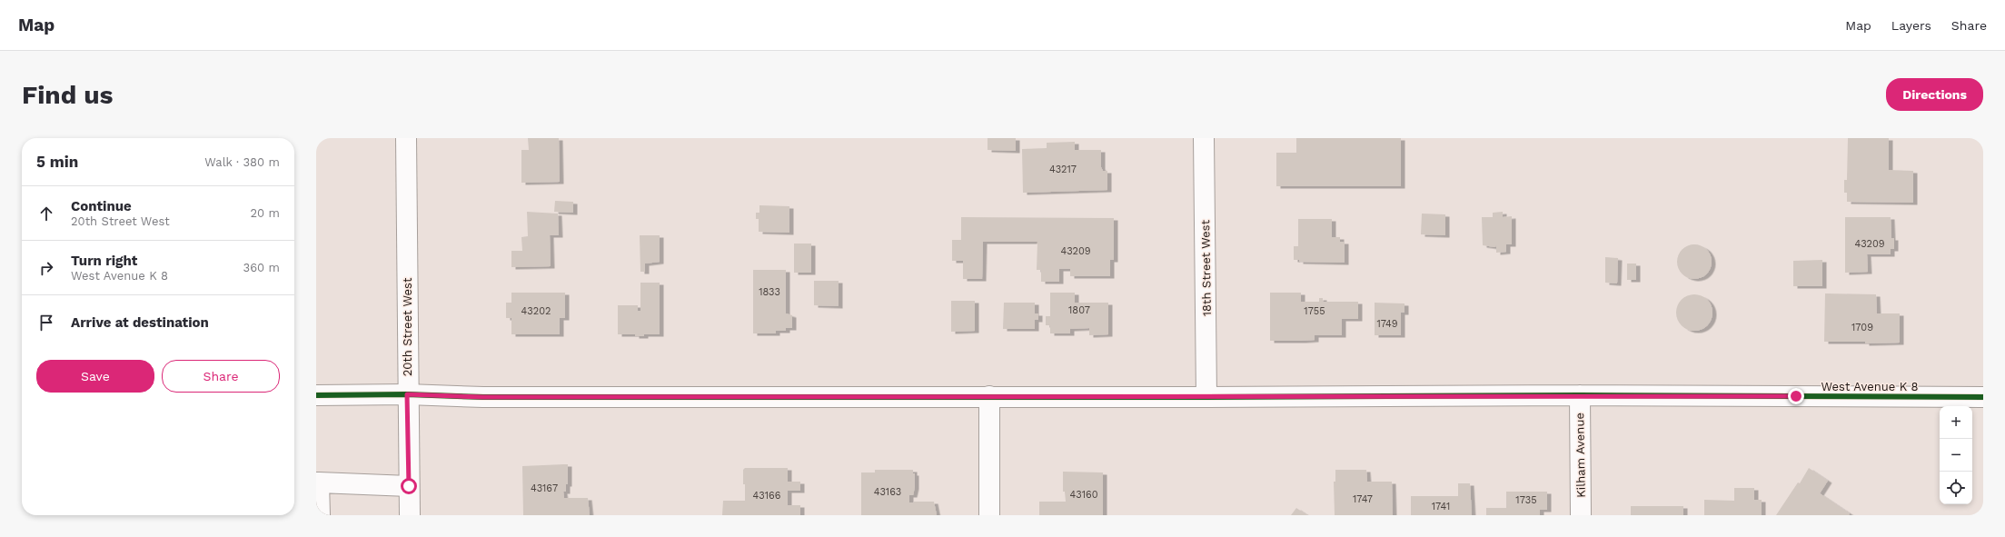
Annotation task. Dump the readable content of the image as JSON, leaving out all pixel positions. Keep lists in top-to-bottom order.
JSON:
{
  "streets": {
    "street": [
      "18th Street West",
      "20th Street West",
      "West Avenue K 8",
      "Kilham Avenue"
    ]
  },
  "crossings": [
    ["18th Street West", "West Avenue K 8"],
    ["20th Street West", "West Avenue K 8"],
    ["West Avenue K 8", "Kilham Avenue"]
  ],
  "house_numbers": [
    "43217",
    "43209",
    "43209",
    "1833",
    "1807",
    "43202",
    "1755",
    "1749",
    "1709",
    "43167",
    "43163",
    "43160",
    "43166",
    "1747",
    "1735",
    "1741"
  ],
  "page": {
    "header": "Map",
    "nav": ["Map", "Layers", "Share"],
    "buttons": [
      "Directions",
      ["Save", "Share"]
    ],
    "title": "Find us",
    "heading": ["5 min", "Walk · 380 m"],
    "list": [
      ["Continue", "20th Street West", "20 m"],
      ["Turn right", "West Avenue K 8", "360 m"],
      "Arrive at destination"
    ],
    "map_buttons": ["+", "−"]
  }
}
